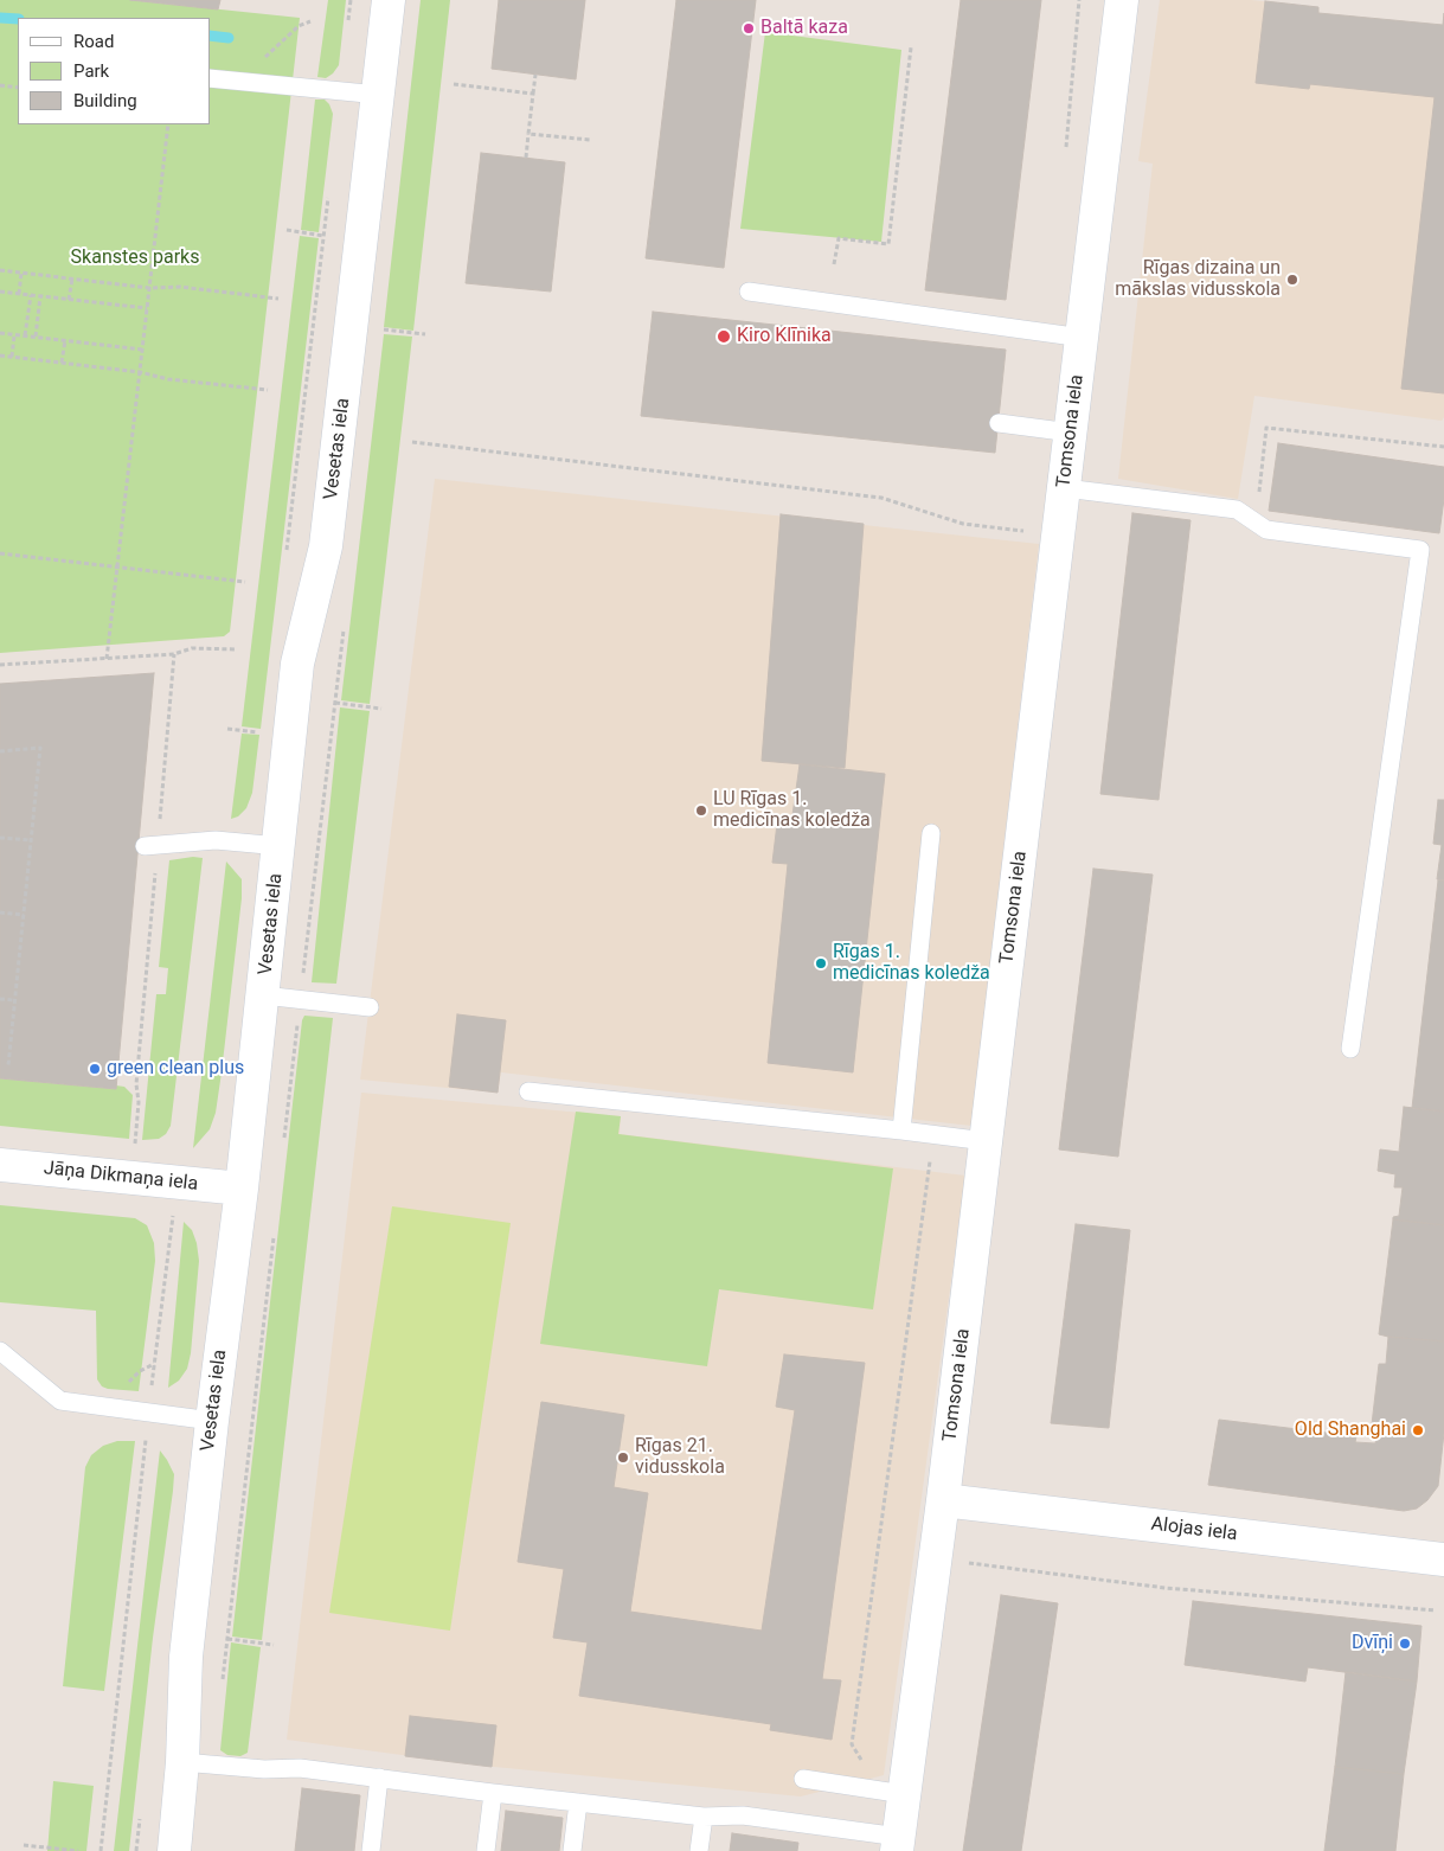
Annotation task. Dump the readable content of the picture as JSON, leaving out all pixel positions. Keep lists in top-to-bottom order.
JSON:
{
  "streets": {
    "street": [
      "Tomsona iela",
      "Vesetas iela",
      "Jāņa Dikmaņa iela",
      "Alojas iela"
    ]
  },
  "crossings": [
    ["Tomsona iela", "Alojas iela"],
    ["Vesetas iela", "Jāņa Dikmaņa iela"]
  ],
  "parks": ["Skanstes parks"],
  "places": [
    "Baltā kaza",
    "Rīgas dizaina un mākslas vidusskola",
    "Kiro Klīnika",
    "LU Rīgas 1. medicīnas koledža",
    "Rīgas 1. medicīnas koledža",
    "green clean plus",
    "Old Shanghai",
    "Rīgas 21. vidusskola",
    "Dvīņi"
  ],
  "legend": ["Road", "Park", "Building"]
}
